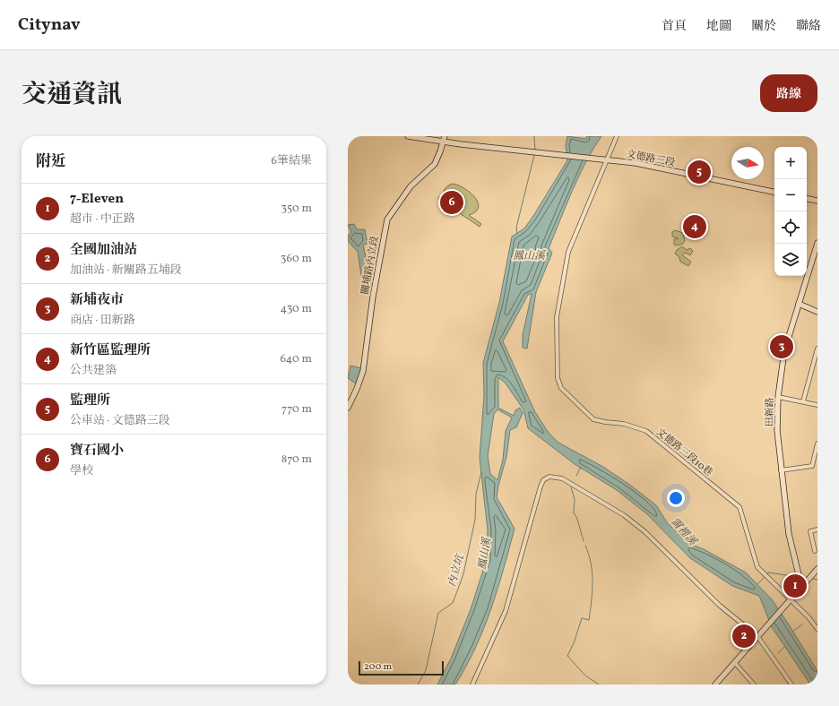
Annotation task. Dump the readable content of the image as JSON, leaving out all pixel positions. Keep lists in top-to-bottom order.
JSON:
{
  "streets": {
    "main road": ["文德路三段", "關埔路內立段", "田新路"],
    "street": ["文德路三段10巷"]
  },
  "crossings": [
    ["文德路三段", "關埔路內立段"],
    ["文德路三段", "文德路三段10巷"]
  ],
  "water": ["鳳山溪", "霄裡溪", "內立坑"],
  "scale_bar": "200 m",
  "north": "right",
  "page": {
    "header": "Citynav",
    "nav": [
      "首頁",
      "地圖",
      "關於",
      "聯絡"
    ],
    "title": "交通資訊",
    "buttons": "路線",
    "heading": ["附近", "6筆結果"],
    "map_buttons": ["+", "−"],
    "pins": [
      "5",
      "6",
      "4",
      "3",
      "1",
      "2"
    ],
    "list": [
      {
        "mark": "1",
        "name": "7-Eleven",
        "note": "超市 · 中正路",
        "value": "350 m"
      },
      {
        "mark": "2",
        "name": "全國加油站",
        "note": "加油站 · 新關路五埔段",
        "value": "360 m"
      },
      {
        "mark": "3",
        "name": "新埔夜市",
        "note": "商店 · 田新路",
        "value": "430 m"
      },
      {
        "mark": "4",
        "name": "新竹區監理所",
        "note": "公共建築",
        "value": "640 m"
      },
      {
        "mark": "5",
        "name": "監理所",
        "note": "公車站 · 文德路三段",
        "value": "770 m"
      },
      {
        "mark": "6",
        "name": "寶石國小",
        "note": "學校",
        "value": "870 m"
      }
    ],
    "scale": "200 m"
  }
}
